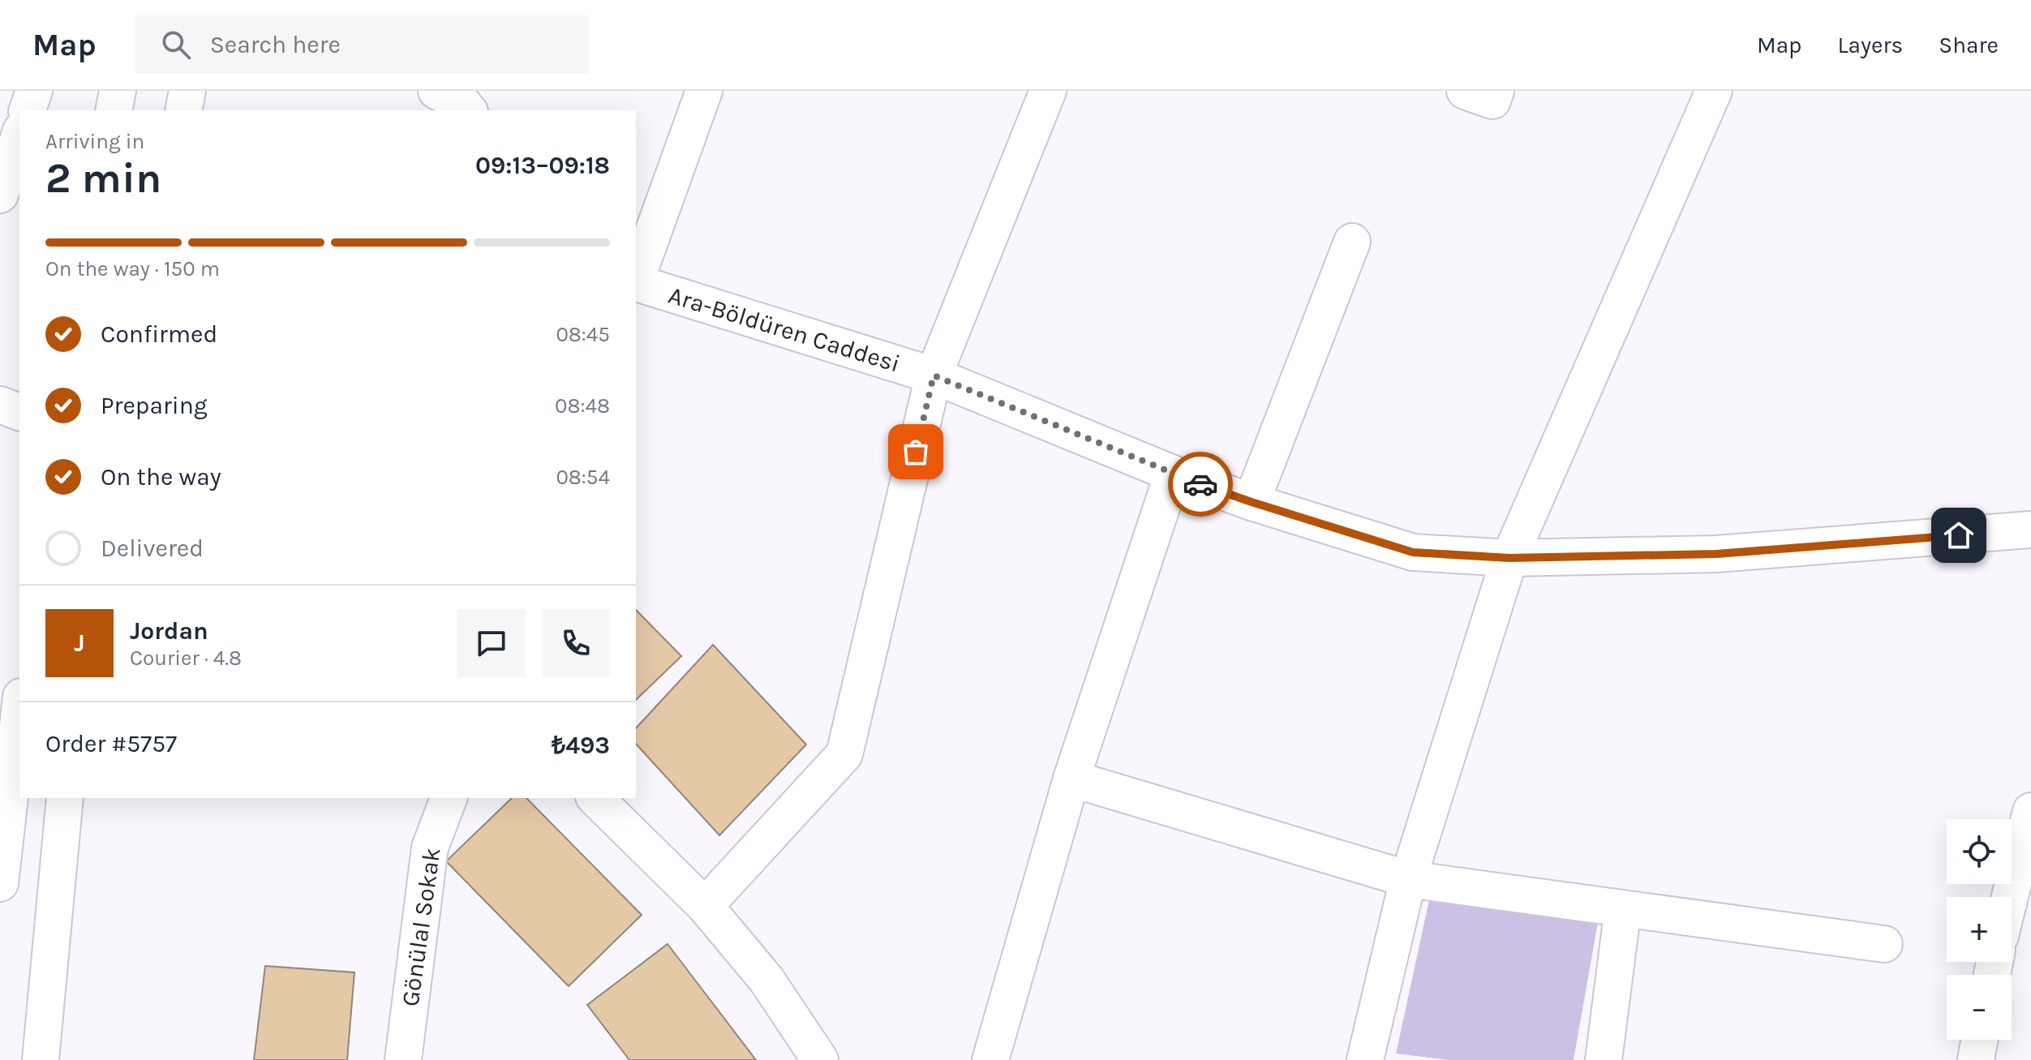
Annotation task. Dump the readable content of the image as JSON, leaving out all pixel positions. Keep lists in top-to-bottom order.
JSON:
{
  "streets": {
    "street": ["Ara-Böldüren Caddesi", "Gönülal Sokak"]
  },
  "page": {
    "header": "Map",
    "search": "Search here",
    "nav": ["Map", "Layers", "Share"],
    "heading": ["2 min", "Arriving in", "09:13–09:18"],
    "panel": [
      "Jordan",
      "Courier · 4.8",
      "Order #5757",
      "₺493"
    ],
    "bar": "On the way · 150 m",
    "list": [
      ["Confirmed", "08:45"],
      ["Preparing", "08:48"],
      ["On the way", "08:54"],
      "Delivered"
    ],
    "round": "J",
    "map_buttons": ["+", "−"]
  }
}
